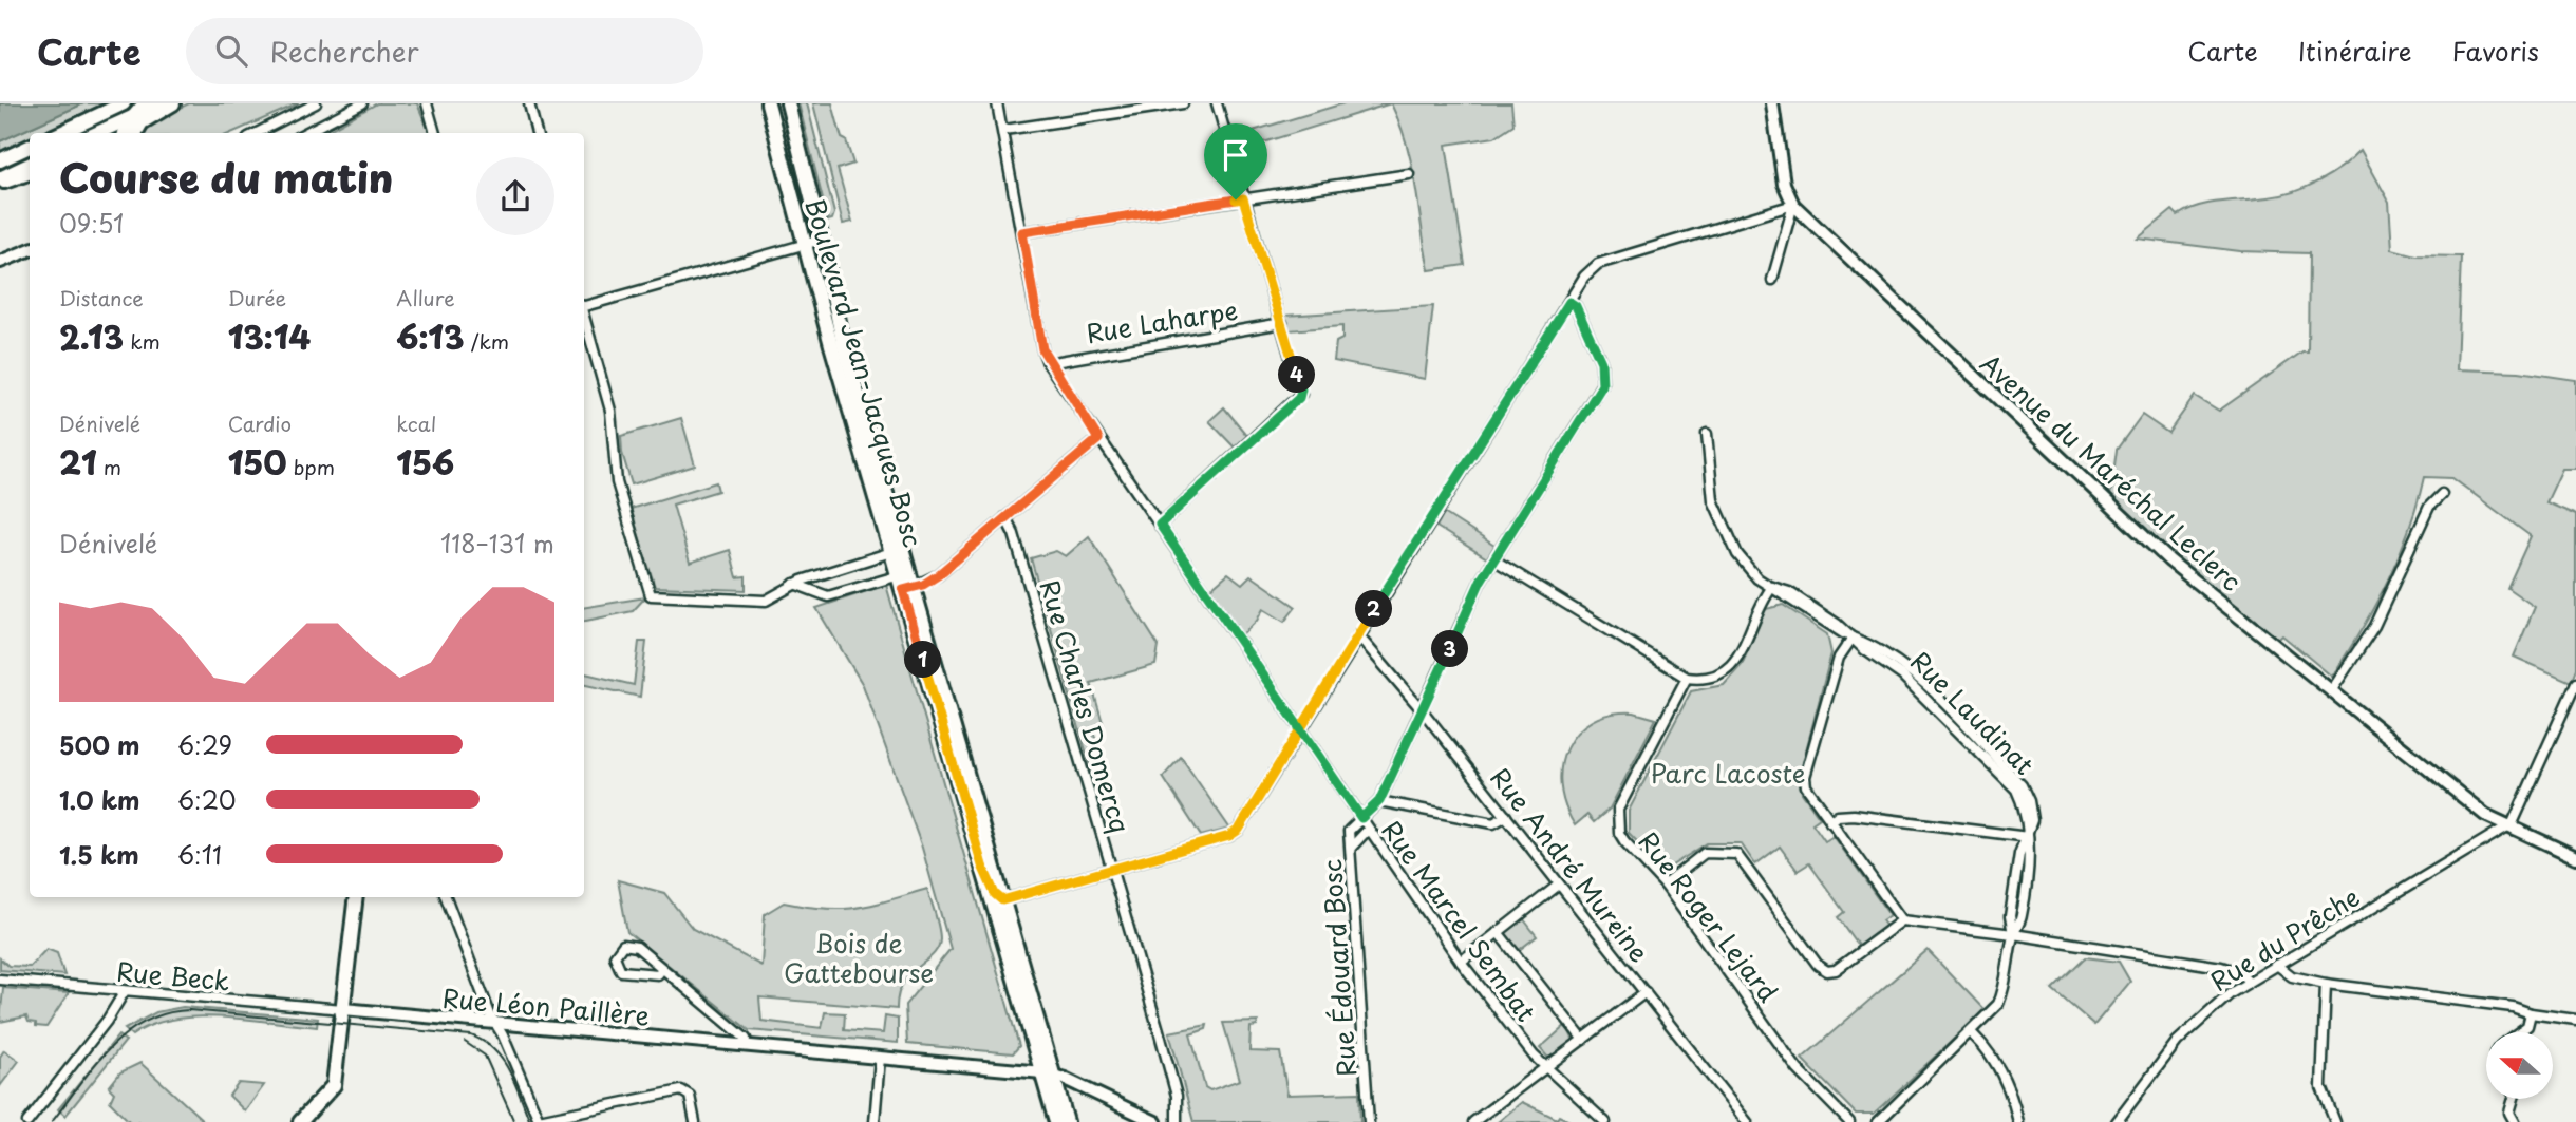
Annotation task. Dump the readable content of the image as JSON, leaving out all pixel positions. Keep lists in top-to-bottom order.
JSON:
{
  "streets": {
    "main road": ["Boulevard Jean-Jacques Bosc"],
    "street": [
      "Rue Laharpe",
      "Avenue du Maréchal Leclerc",
      "Rue Charles Domercq",
      "Rue Laudinat",
      "Rue André Mureine",
      "Rue Roger Lejard",
      "Rue Marcel Sembat",
      "Rue du Prêche",
      "Rue Édouard Bosc",
      "Rue Beck",
      "Rue Léon Paillère"
    ]
  },
  "crossings": [
    ["Rue Laharpe", "Rue Marcel Sembat"],
    ["Boulevard Jean-Jacques Bosc", "Rue Léon Paillère"],
    ["Avenue du Maréchal Leclerc", "Rue du Prêche"],
    ["Rue Marcel Sembat", "Rue Édouard Bosc"],
    ["Rue Beck", "Rue Léon Paillère"]
  ],
  "parks": ["Parc Lacoste", "Bois de Gattebourse"],
  "north": "left",
  "page": {
    "header": "Carte",
    "search": "Rechercher",
    "nav": ["Carte", "Itinéraire", "Favoris"],
    "heading": ["Course du matin", "09:51"],
    "stats": [
      ["Distance", "2.13 km"],
      ["Durée", "13:14"],
      ["Allure", "6:13 /km"],
      ["Dénivelé", "21 m"],
      ["Cardio", "150 bpm"],
      ["kcal", "156"]
    ],
    "pins": [
      "4",
      "2",
      "3",
      "1"
    ],
    "chart": ["Dénivelé", "118–131 m"],
    "list": [
      {
        "name": "500 m",
        "note": "6:29"
      },
      {
        "name": "1.0 km",
        "note": "6:20"
      },
      {
        "name": "1.5 km",
        "note": "6:11"
      }
    ]
  }
}
